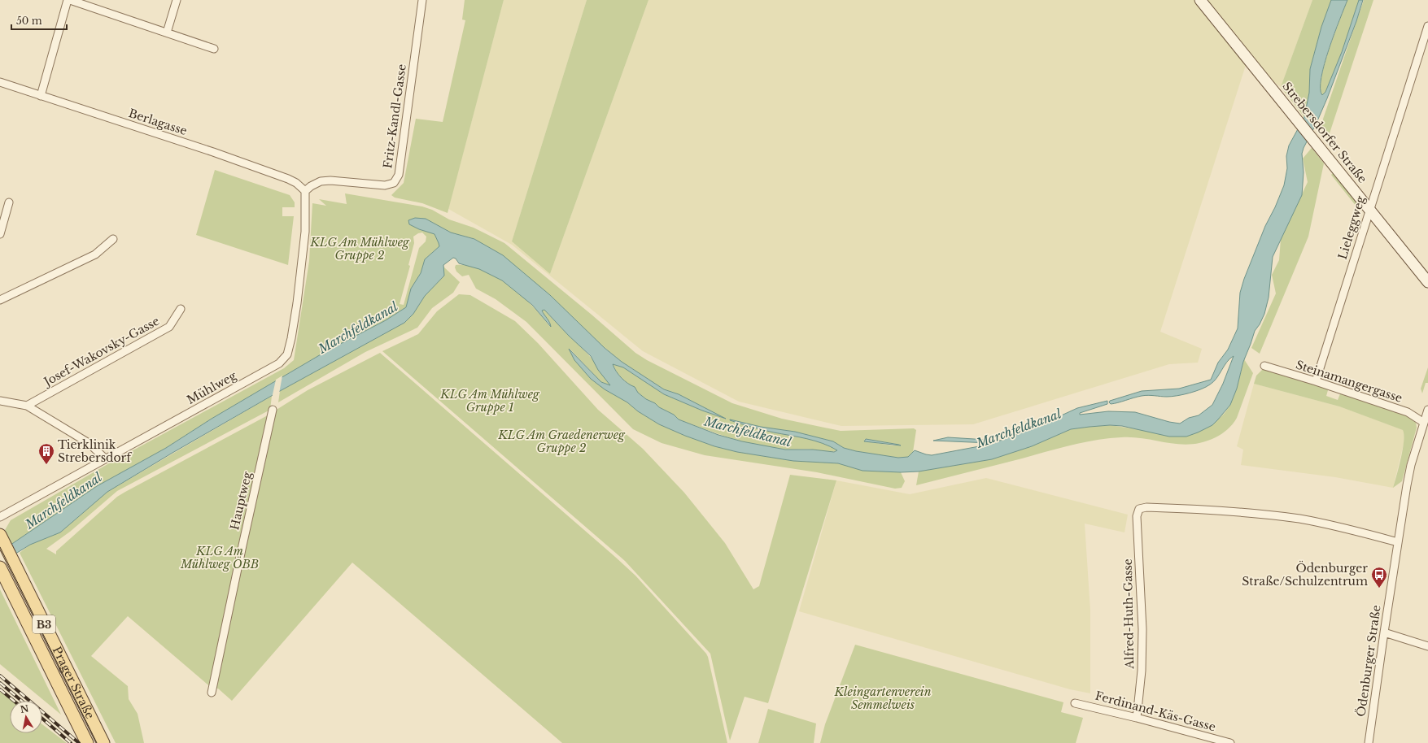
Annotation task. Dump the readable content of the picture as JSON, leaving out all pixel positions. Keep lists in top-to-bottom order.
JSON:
{
  "streets": {
    "main road": ["B3", "Prager Straße"],
    "street": [
      "Fritz-Kandl-Gasse",
      "Berlagasse",
      "Strebersdorfer Straße",
      "Lieleggweg",
      "Josef-Wakovsky-Gasse",
      "Steinamangergasse",
      "Mühlweg",
      "Hauptweg",
      "Alfred-Huth-Gasse",
      "Ödenburger Straße",
      "Ferdinand-Käs-Gasse"
    ]
  },
  "crossings": [
    ["Fritz-Kandl-Gasse", "Berlagasse"],
    ["Fritz-Kandl-Gasse", "Mühlweg"],
    ["Berlagasse", "Mühlweg"],
    ["Strebersdorfer Straße", "Lieleggweg"],
    ["Lieleggweg", "Steinamangergasse"],
    ["Steinamangergasse", "Ödenburger Straße"],
    ["Alfred-Huth-Gasse", "Ödenburger Straße"],
    ["Alfred-Huth-Gasse", "Ferdinand-Käs-Gasse"]
  ],
  "water": ["Marchfeldkanal"],
  "parks": [
    "KLG Am Mühlweg Gruppe 2",
    "KLG Am Mühlweg Gruppe 1",
    "KLG Am Graedenerweg Gruppe 2",
    "KLG Am Mühlweg ÖBB",
    "Kleingartenverein Semmelweis"
  ],
  "places": {
    "building": ["Tierklinik Strebersdorf"],
    "bus stop": ["Ödenburger Straße/Schulzentrum"]
  },
  "scale_bar": "50 m",
  "north": "top"
}
